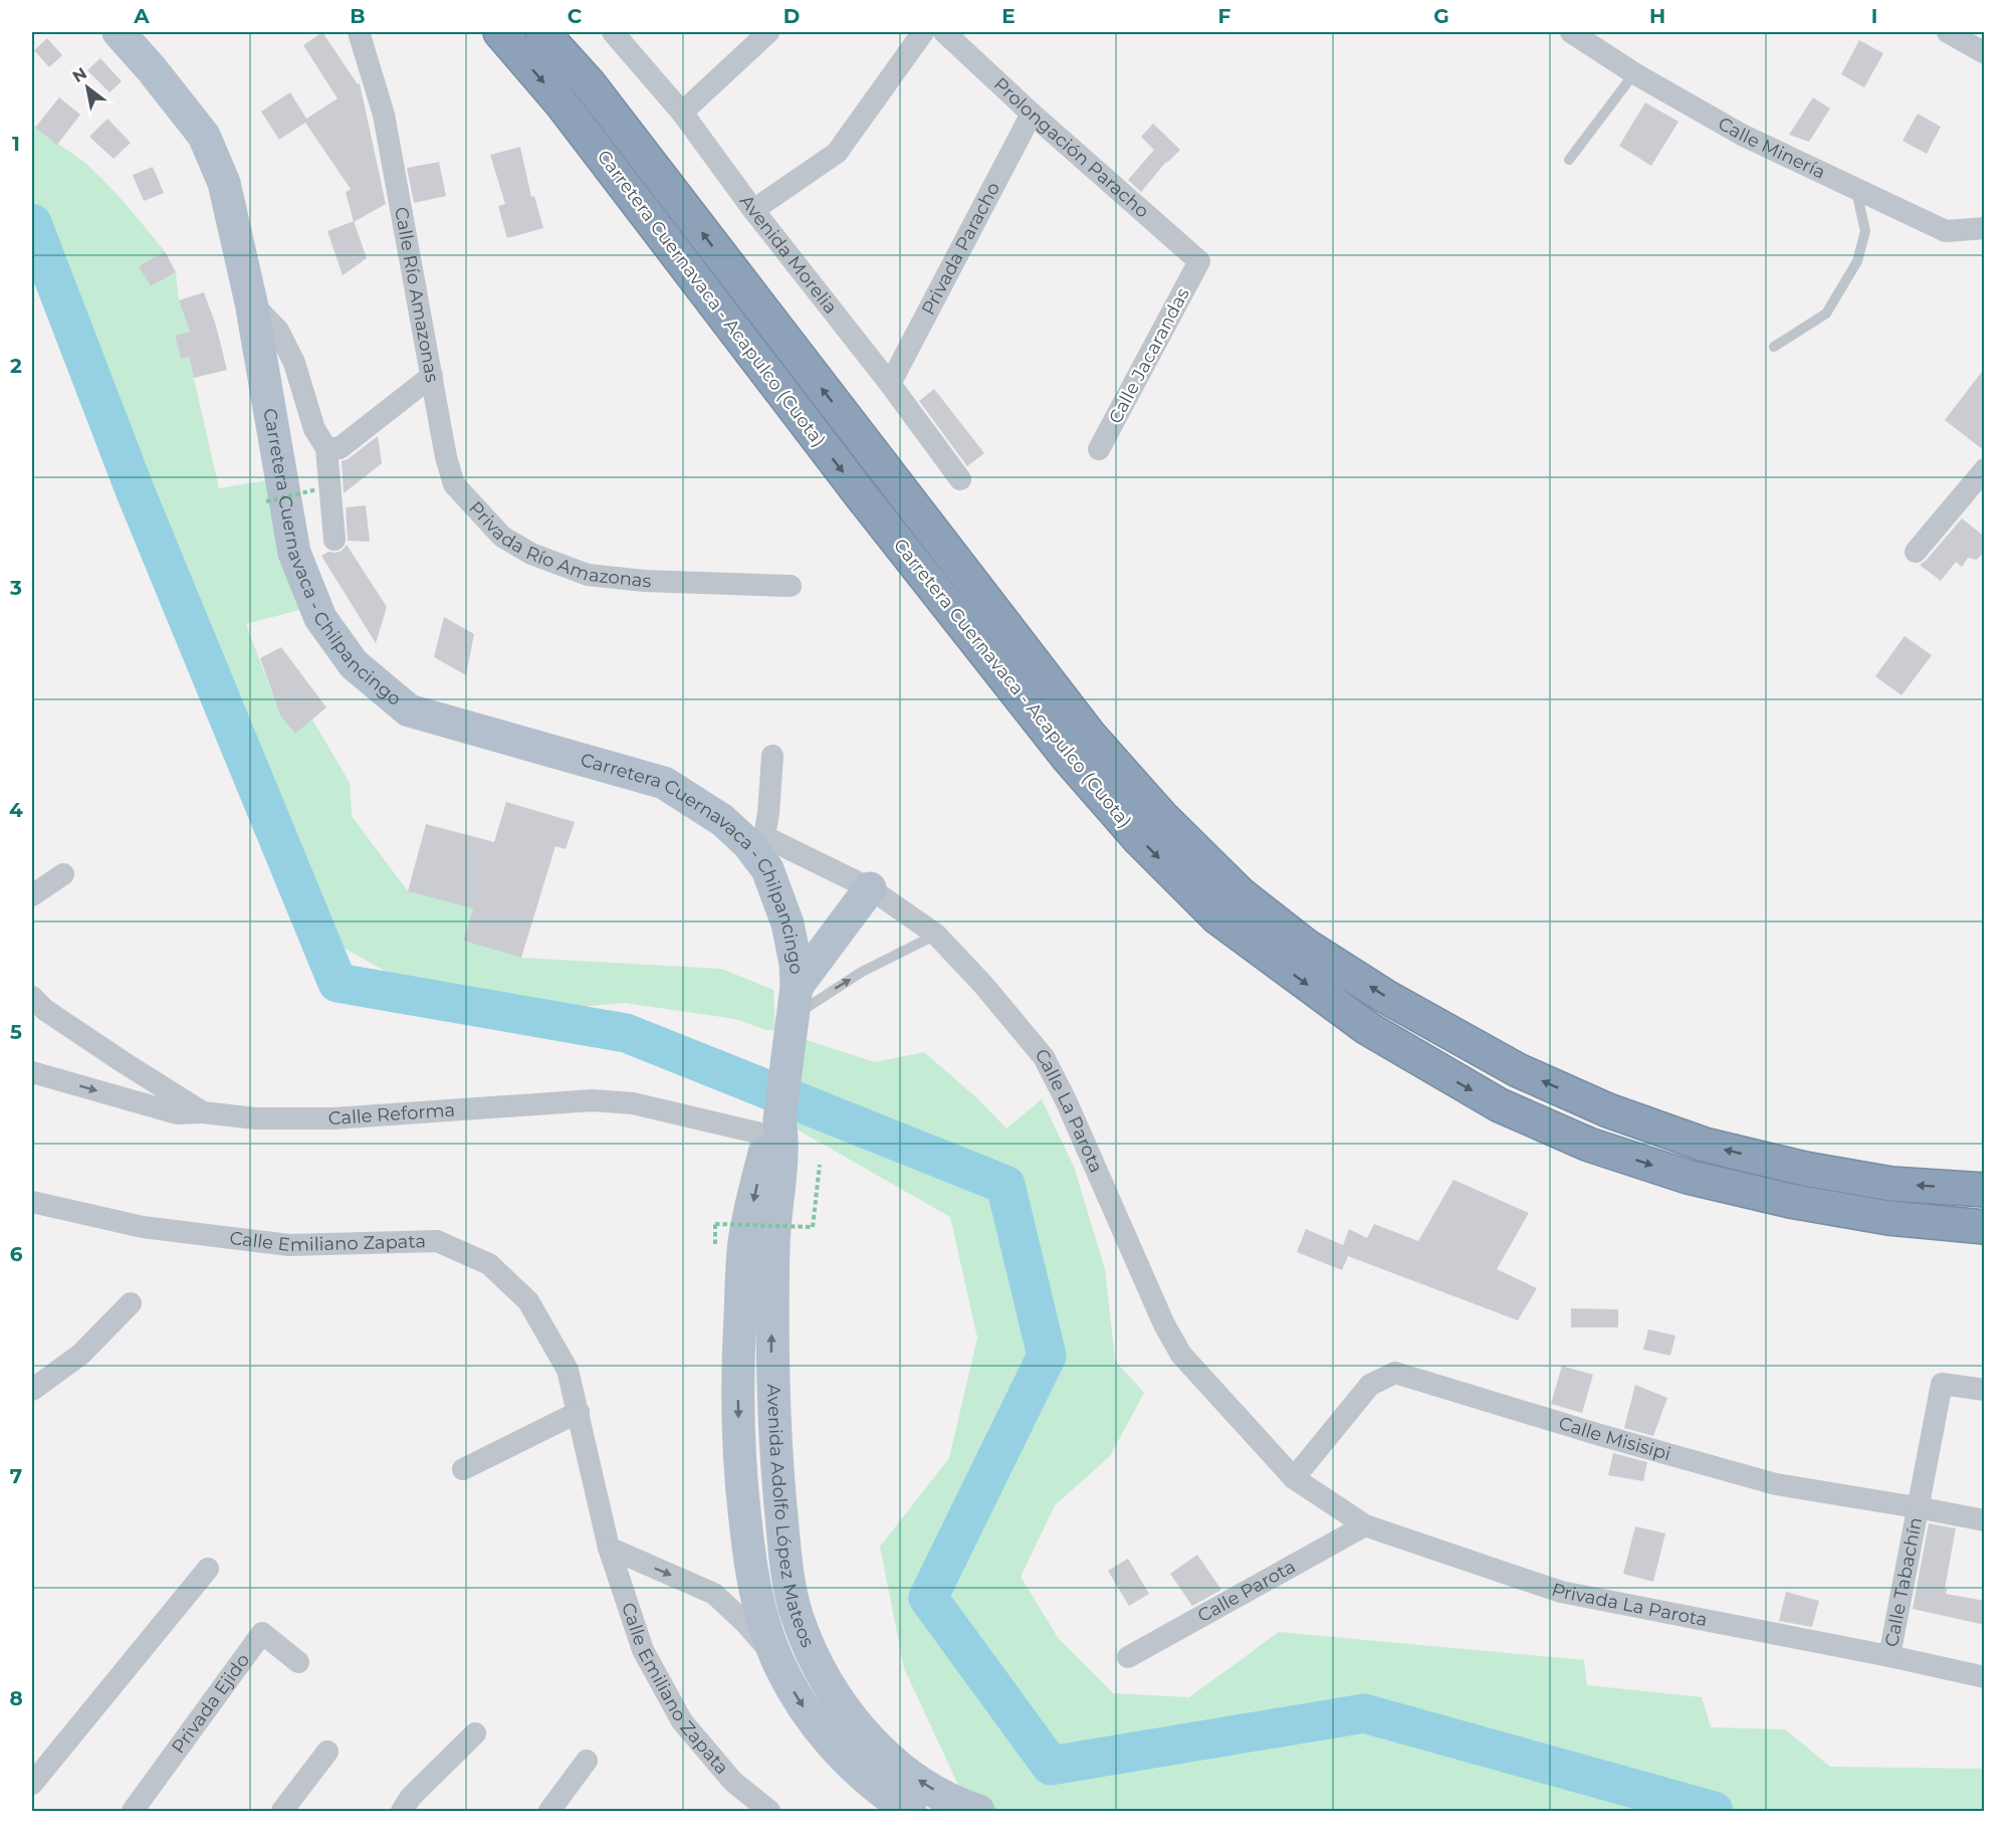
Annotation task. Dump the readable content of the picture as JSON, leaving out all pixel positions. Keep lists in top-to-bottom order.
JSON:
{
  "streets": {
    "highway": ["Carretera Cuernavaca - Acapulco (Cuota)"],
    "main road": ["Carretera Cuernavaca - Chilpancingo", "Avenida Adolfo López Mateos"],
    "street": [
      "Prolongación Paracho",
      "Calle Minería",
      "Privada Paracho",
      "Avenida Morelia",
      "Calle Río Amazonas",
      "Calle Jacarandas",
      "Privada Río Amazonas",
      "Calle La Parota",
      "Calle Reforma",
      "Calle Emiliano Zapata",
      "Calle Misisipi",
      "Calle Tabachín",
      "Calle Parota",
      "Privada La Parota",
      "Privada Ejido"
    ]
  },
  "crossings": [
    ["Prolongación Paracho", "Privada Paracho"],
    ["Prolongación Paracho", "Calle Jacarandas"],
    ["Privada Paracho", "Avenida Morelia"],
    ["Calle Río Amazonas", "Privada Río Amazonas"],
    ["Carretera Cuernavaca - Chilpancingo", "Calle La Parota"],
    ["Carretera Cuernavaca - Chilpancingo", "Calle Reforma"],
    ["Carretera Cuernavaca - Chilpancingo", "Avenida Adolfo López Mateos"],
    ["Calle La Parota", "Calle Misisipi"],
    ["Calle La Parota", "Privada La Parota"],
    ["Calle Reforma", "Avenida Adolfo López Mateos"],
    ["Calle Misisipi", "Calle Tabachín"],
    ["Calle Misisipi", "Privada La Parota"],
    ["Calle Tabachín", "Privada La Parota"],
    ["Calle Parota", "Privada La Parota"]
  ],
  "north": "top left",
  "grid": {
    "columns": [
      "A",
      "B",
      "C",
      "D",
      "E",
      "F",
      "G",
      "H",
      "I"
    ],
    "rows": [
      "1",
      "2",
      "3",
      "4",
      "5",
      "6",
      "7",
      "8"
    ]
  }
}
